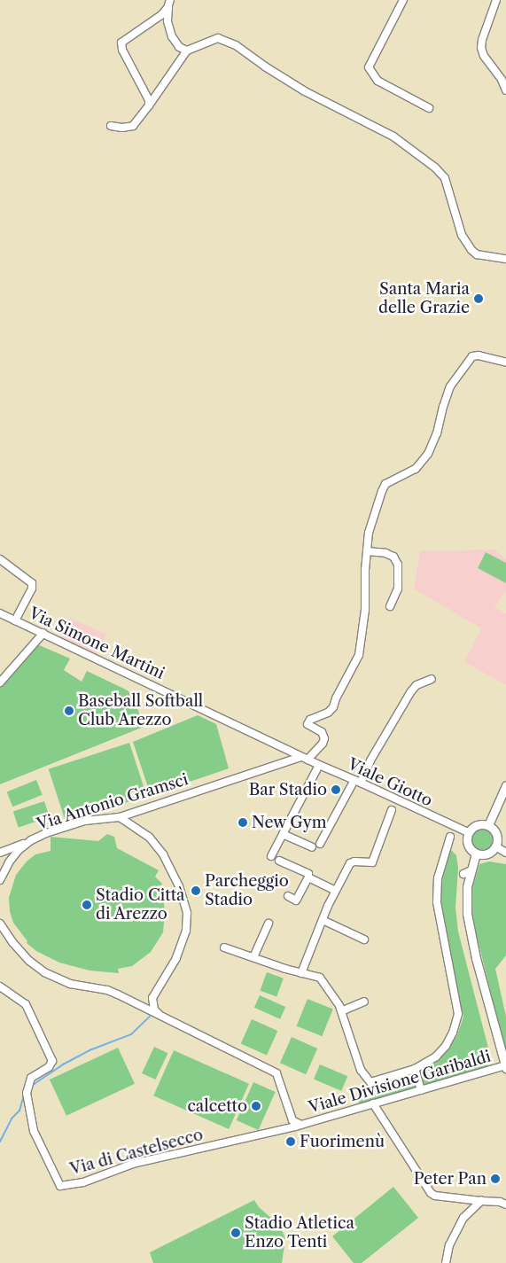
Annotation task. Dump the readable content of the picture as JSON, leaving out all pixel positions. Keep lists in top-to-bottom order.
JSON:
{
  "streets": {
    "street": [
      "Via Simone Martini",
      "Viale Giotto",
      "Via Antonio Gramsci",
      "Viale Divisione Garibaldi",
      "Via di Castelsecco"
    ]
  },
  "crossings": [
    ["Via Simone Martini", "Viale Giotto"],
    ["Via Simone Martini", "Via Antonio Gramsci"],
    ["Viale Giotto", "Via Antonio Gramsci"],
    ["Viale Divisione Garibaldi", "Via di Castelsecco"]
  ],
  "places": [
    "Santa Maria delle Grazie",
    "Baseball Softball Club Arezzo",
    "Bar Stadio",
    "New Gym",
    "Parcheggio Stadio",
    "Stadio Città di Arezzo",
    "calcetto",
    "Fuorimenù",
    "Peter Pan",
    "Stadio Atletica Enzo Tenti"
  ]
}
